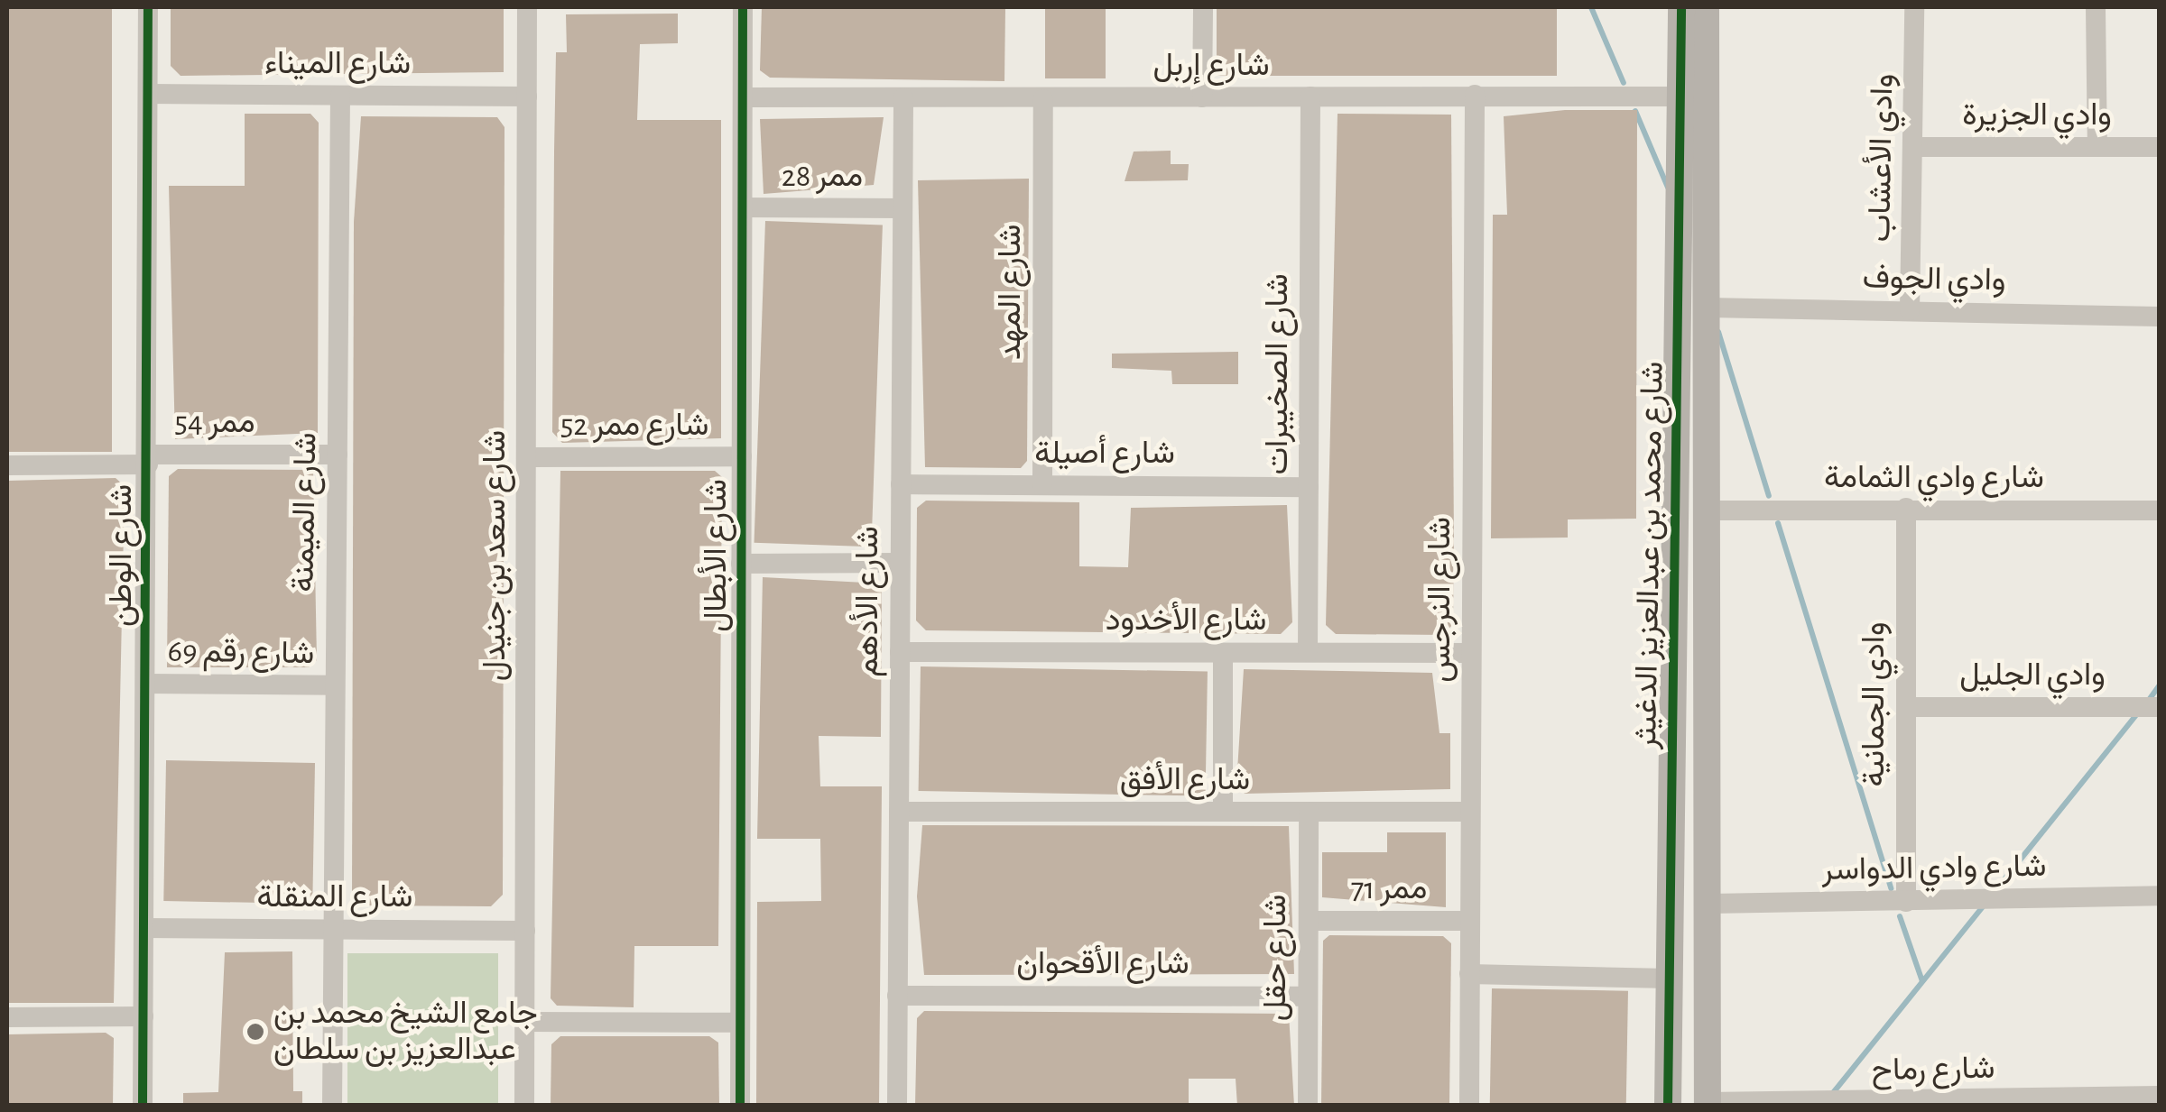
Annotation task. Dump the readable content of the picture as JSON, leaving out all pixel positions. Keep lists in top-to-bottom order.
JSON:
{
  "streets": {
    "street": [
      "شارع الميناء",
      "شارع إربل",
      "وادي الجزيرة",
      "وادي الأعشاب",
      "ممر 28",
      "وادي الجوف",
      "شارع المهد",
      "شارع الصخيبرات",
      "ممر 54",
      "شارع ممر 52",
      "شارع أصيلة",
      "شارع وادي الثمامة",
      "شارع الميمنة",
      "شارع الوطن",
      "شارع سعد بن جنيدل",
      "شارع الأبطال",
      "شارع محمد بن عبدالعزيز الدغيثر",
      "شارع النرجس",
      "شارع الأدهم",
      "شارع الأخدود",
      "شارع رقم 69",
      "وادي الجليل",
      "وادي الجمانية",
      "شارع الأفق",
      "شارع وادي الدواسر",
      "ممر 71",
      "شارع المنقلة",
      "شارع حقل",
      "شارع الأقحوان",
      "شارع رماح"
    ]
  },
  "crossings": [
    ["شارع الميناء", "شارع الميمنة"],
    ["شارع الميناء", "شارع الوطن"],
    ["شارع الميناء", "شارع سعد بن جنيدل"],
    ["شارع إربل", "شارع المهد"],
    ["شارع إربل", "شارع الصخيبرات"],
    ["شارع إربل", "شارع الأبطال"],
    ["شارع إربل", "شارع محمد بن عبدالعزيز الدغيثر"],
    ["شارع إربل", "شارع النرجس"],
    ["شارع إربل", "شارع الأدهم"],
    ["وادي الجزيرة", "وادي الأعشاب"],
    ["وادي الأعشاب", "وادي الجوف"],
    ["ممر 28", "شارع الأبطال"],
    ["ممر 28", "شارع الأدهم"],
    ["وادي الجوف", "شارع محمد بن عبدالعزيز الدغيثر"],
    ["شارع المهد", "شارع أصيلة"],
    ["شارع الصخيبرات", "شارع أصيلة"],
    ["شارع الصخيبرات", "شارع الأخدود"],
    ["ممر 54", "شارع الميمنة"],
    ["ممر 54", "شارع الوطن"],
    ["شارع ممر 52", "شارع سعد بن جنيدل"],
    ["شارع ممر 52", "شارع الأبطال"],
    ["شارع أصيلة", "شارع الأدهم"],
    ["شارع وادي الثمامة", "شارع محمد بن عبدالعزيز الدغيثر"],
    ["شارع وادي الثمامة", "وادي الجمانية"],
    ["شارع الميمنة", "شارع رقم 69"],
    ["شارع الميمنة", "شارع المنقلة"],
    ["شارع الوطن", "شارع رقم 69"],
    ["شارع الوطن", "شارع المنقلة"],
    ["شارع سعد بن جنيدل", "شارع المنقلة"],
    ["شارع محمد بن عبدالعزيز الدغيثر", "شارع وادي الدواسر"],
    ["شارع محمد بن عبدالعزيز الدغيثر", "شارع رماح"],
    ["شارع النرجس", "شارع الأخدود"],
    ["شارع النرجس", "شارع الأفق"],
    ["شارع النرجس", "ممر 71"],
    ["شارع الأدهم", "شارع الأخدود"],
    ["شارع الأدهم", "شارع الأفق"],
    ["شارع الأدهم", "شارع الأقحوان"],
    ["وادي الجليل", "وادي الجمانية"],
    ["وادي الجمانية", "شارع وادي الدواسر"],
    ["شارع الأفق", "شارع حقل"],
    ["ممر 71", "شارع حقل"],
    ["شارع حقل", "شارع الأقحوان"]
  ],
  "places": ["جامع الشيخ محمد بن عبدالعزيز بن سلطان"]
}
